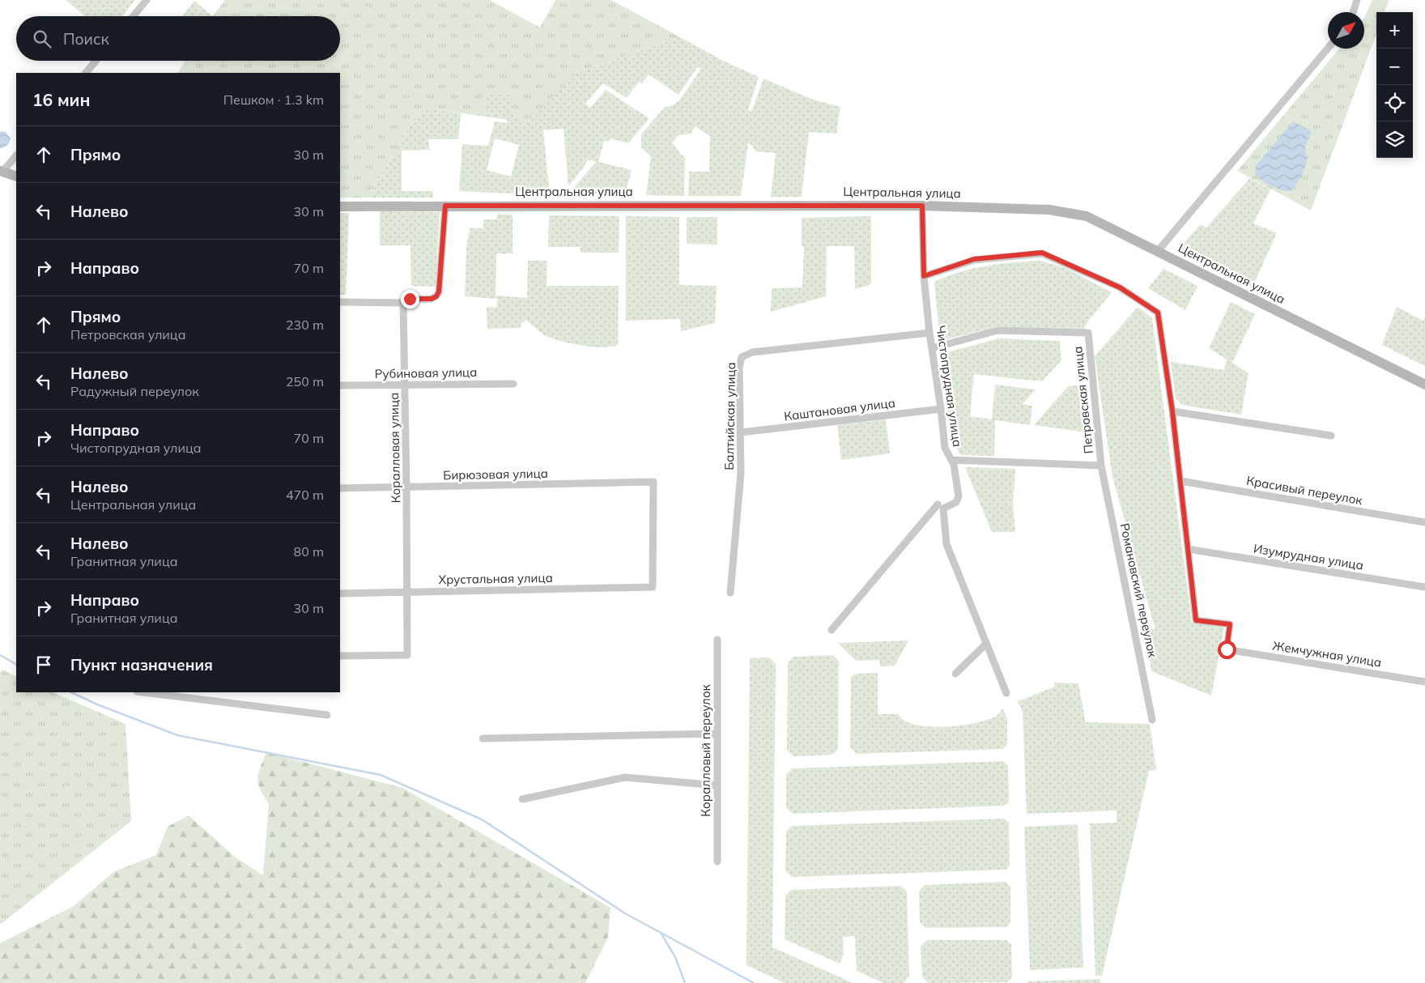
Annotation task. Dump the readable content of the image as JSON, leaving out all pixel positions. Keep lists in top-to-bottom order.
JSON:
{
  "streets": {
    "main road": ["Центральная улица"],
    "street": [
      "Рубиновая улица",
      "Чистопрудная улица",
      "Петровская улица",
      "Каштановая улица",
      "Балтийская улица",
      "Коралловая улица",
      "Бирюзовая улица",
      "Красивый переулок",
      "Изумрудная улица",
      "Хрустальная улица",
      "Романовский переулок",
      "Жемчужная улица",
      "Коралловый переулок"
    ]
  },
  "crossings": [
    ["Центральная улица", "Чистопрудная улица"],
    ["Рубиновая улица", "Коралловая улица"],
    ["Чистопрудная улица", "Петровская улица"],
    ["Чистопрудная улица", "Каштановая улица"],
    ["Чистопрудная улица", "Балтийская улица"],
    ["Петровская улица", "Романовский переулок"],
    ["Каштановая улица", "Балтийская улица"],
    ["Коралловая улица", "Бирюзовая улица"],
    ["Коралловая улица", "Хрустальная улица"],
    ["Бирюзовая улица", "Хрустальная улица"],
    ["Изумрудная улица", "Жемчужная улица"]
  ],
  "north": "top right",
  "page": {
    "map_buttons": ["+", "−"],
    "search": "Поиск",
    "heading": ["16 мин", "Пешком · 1.3 km"],
    "list": [
      ["Прямо", "30 m"],
      ["Налево", "30 m"],
      ["Направо", "70 m"],
      ["Прямо", "Петровская улица", "230 m"],
      ["Налево", "Радужный переулок", "250 m"],
      ["Направо", "Чистопрудная улица", "70 m"],
      ["Налево", "Центральная улица", "470 m"],
      ["Налево", "Гранитная улица", "80 m"],
      ["Направо", "Гранитная улица", "30 m"],
      "Пункт назначения"
    ]
  }
}
